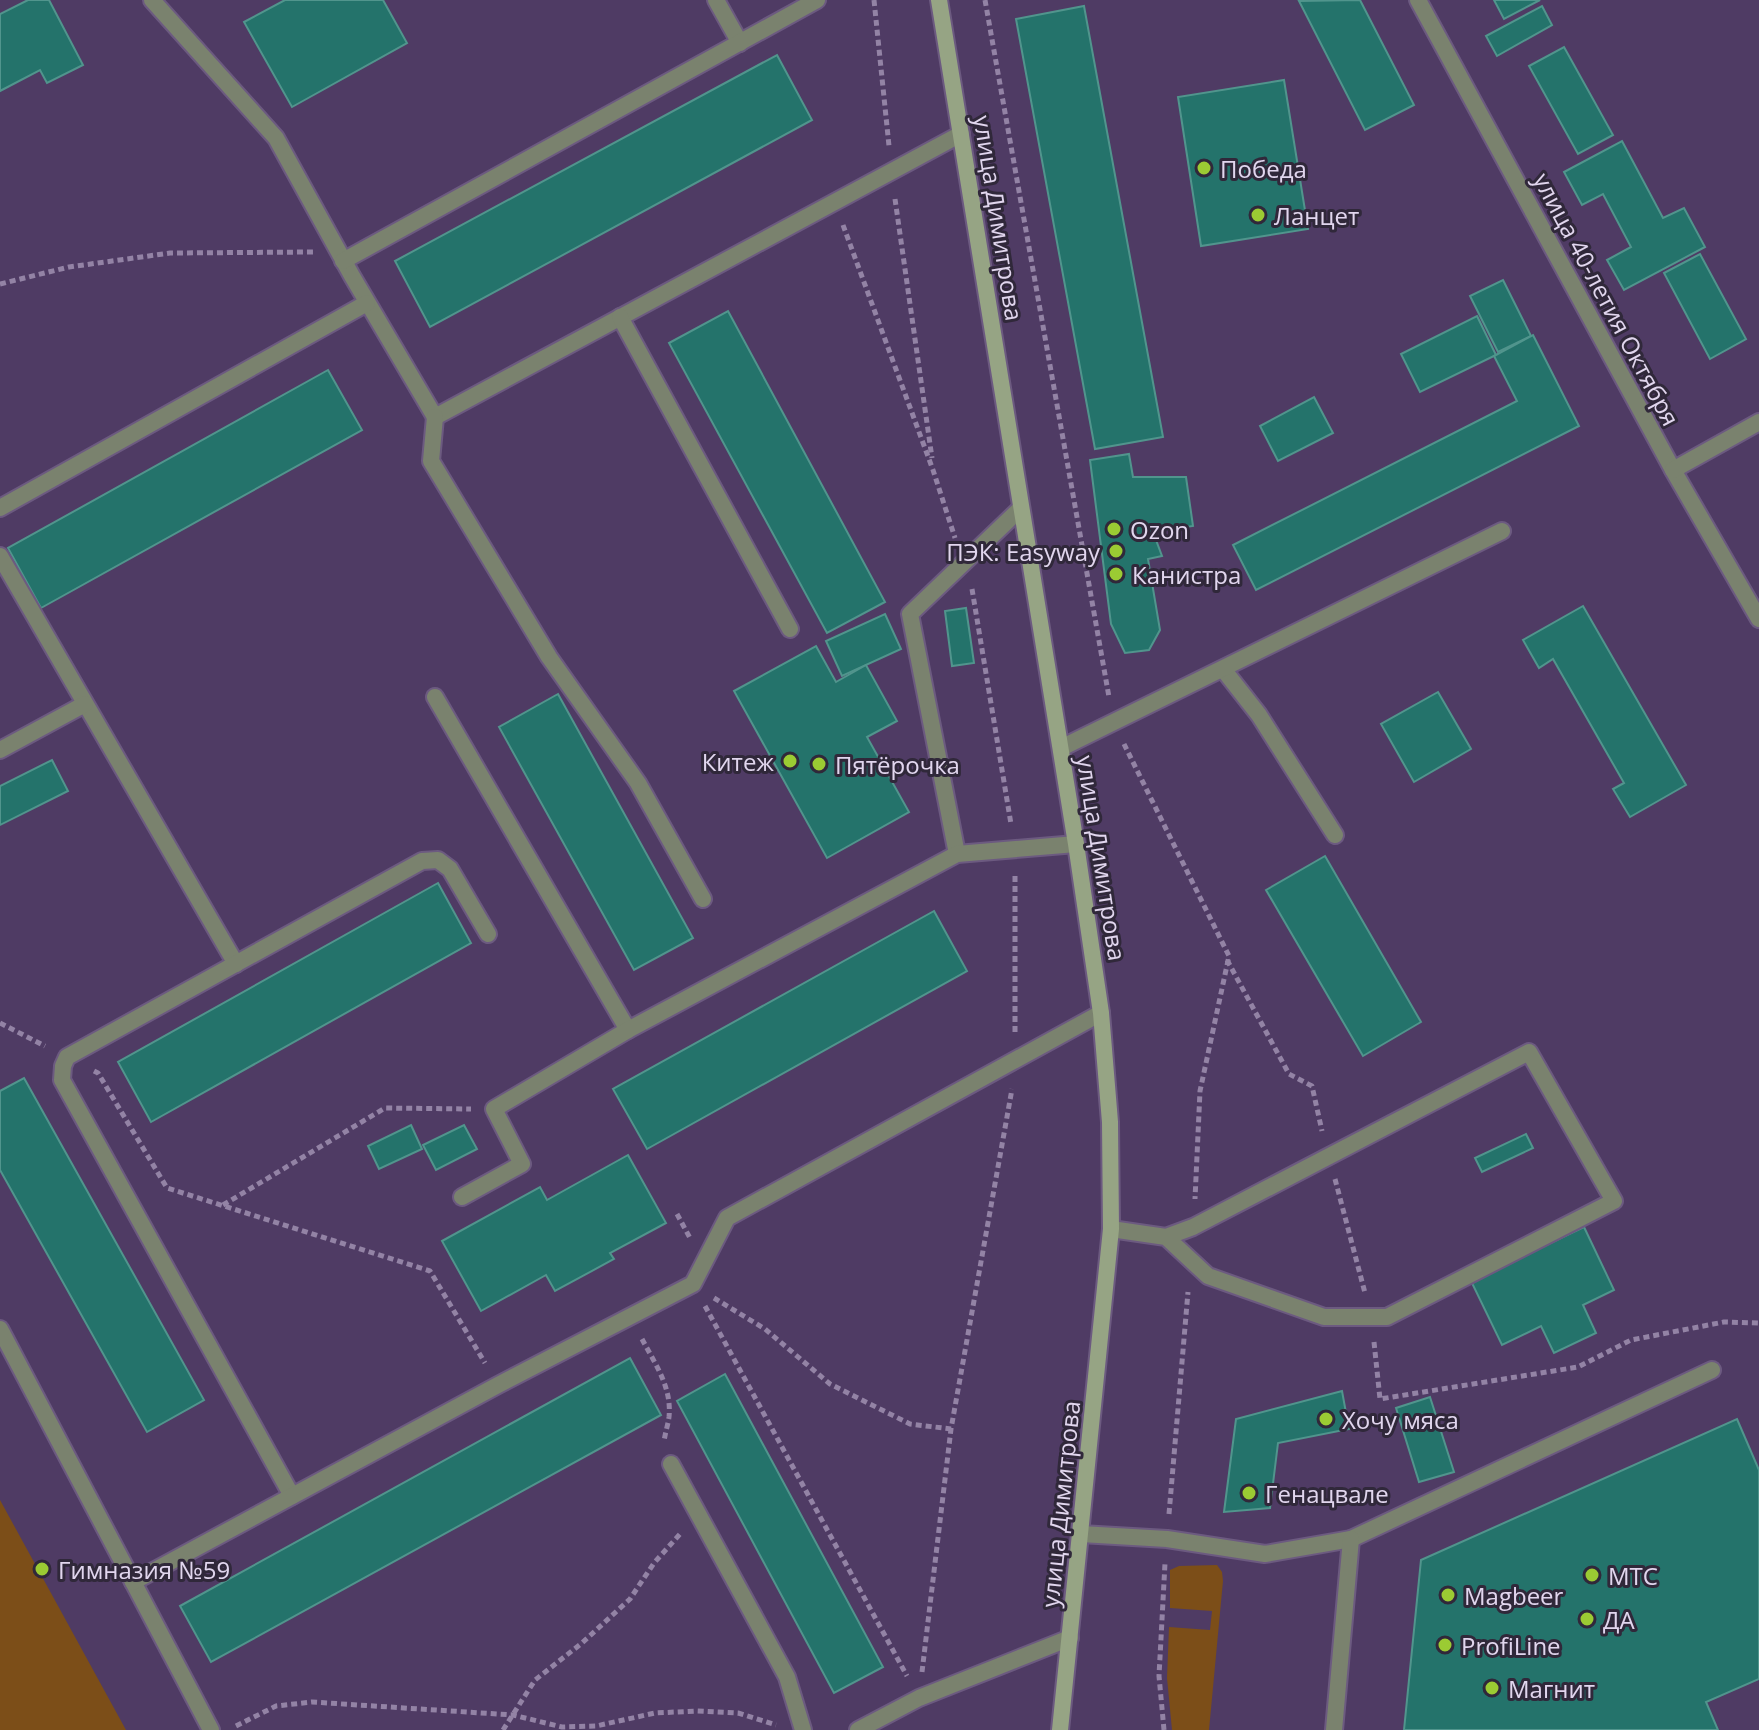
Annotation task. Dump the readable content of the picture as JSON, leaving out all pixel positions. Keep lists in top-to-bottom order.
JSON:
{
  "streets": {
    "main road": ["улица Димитрова"],
    "street": ["улица 40-летия Октября"]
  },
  "places": [
    "Победа",
    "Ланцет",
    "Ozon",
    "ПЭК: Easyway",
    "Канистра",
    "Китеж",
    "Пятёрочка",
    "Хочу мяса",
    "Генацвале",
    "Гимназия №59",
    "МТС",
    "Magbeer",
    "ДА",
    "ProfiLine",
    "Магнит"
  ]
}
